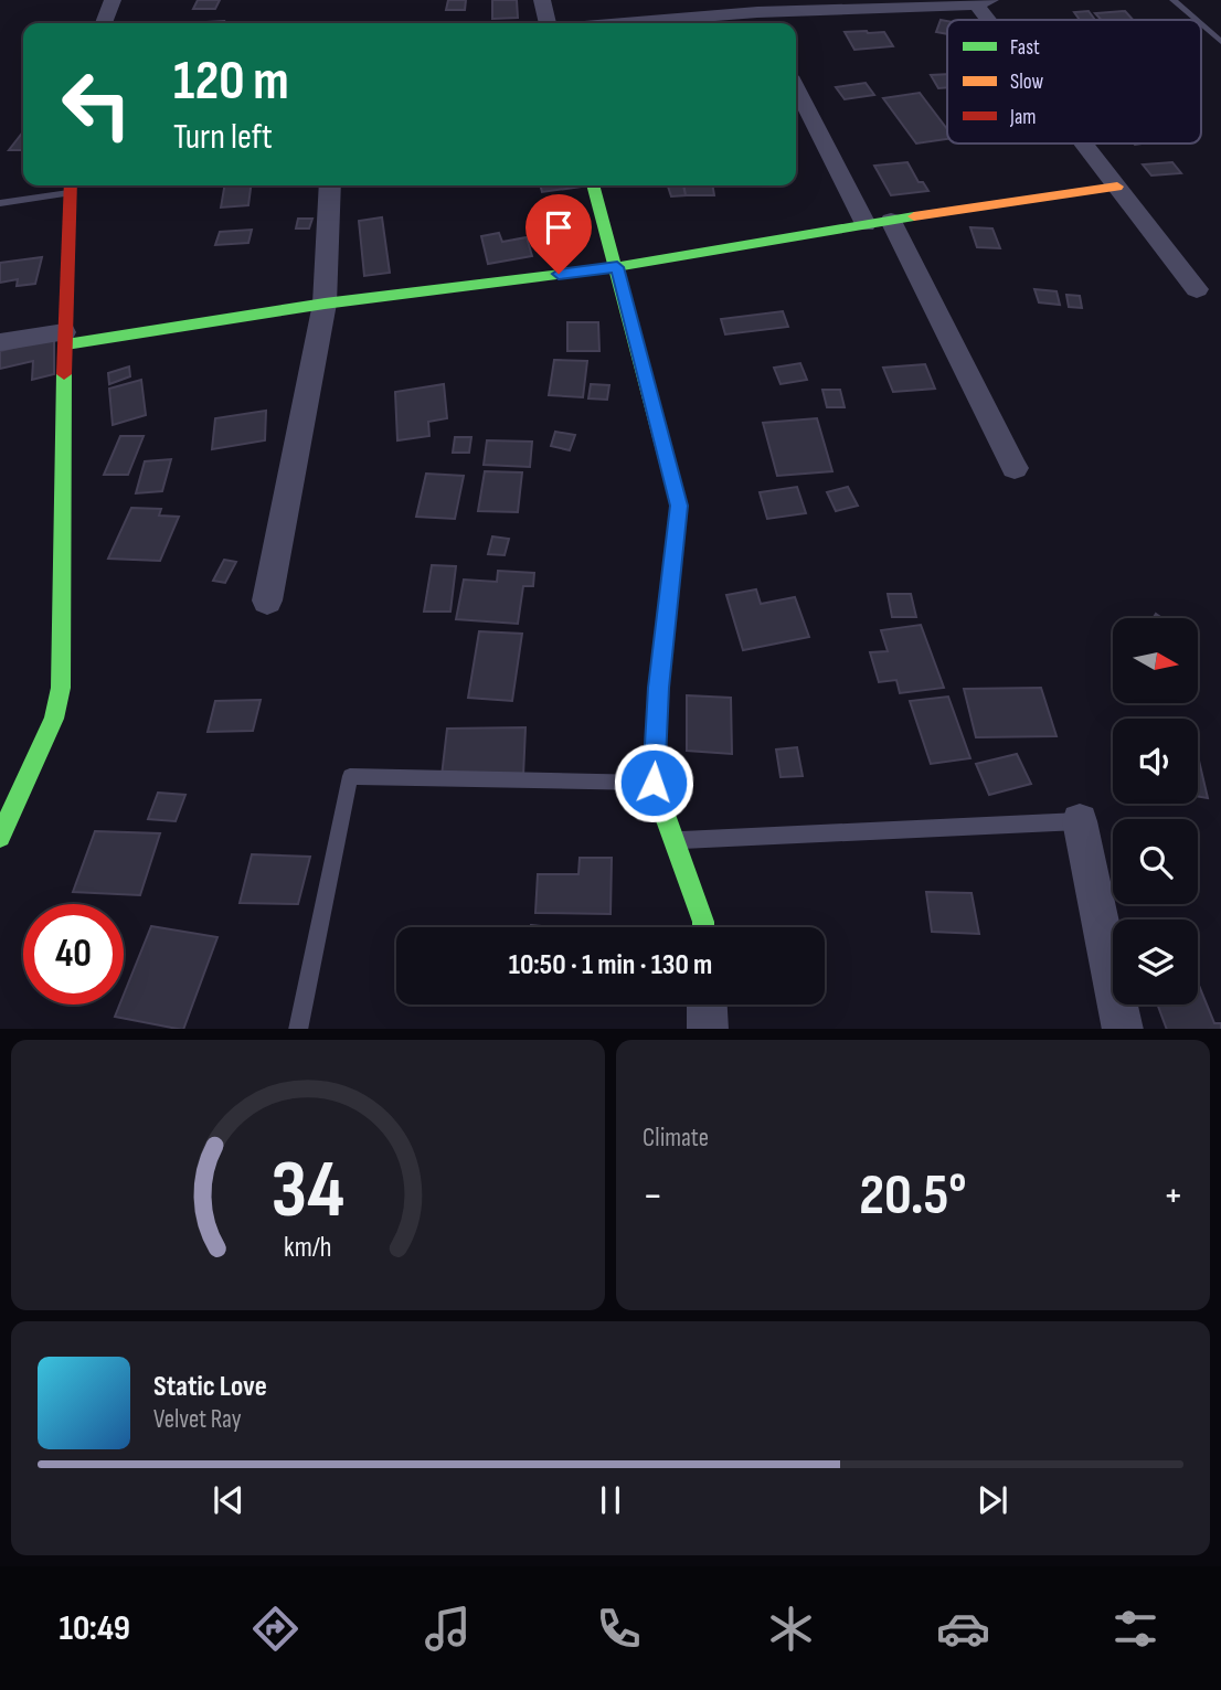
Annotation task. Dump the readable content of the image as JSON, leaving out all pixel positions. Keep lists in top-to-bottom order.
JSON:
{
  "legend": ["Fast", "Slow", "Jam"],
  "north": "right",
  "page": {
    "turn": ["120 m", "Turn left"],
    "limit": "40",
    "trip": "10:50 · 1 min · 130 m",
    "tile": "Climate",
    "heat": ["−", "20.5°", "+"],
    "song": ["Static Love", "Velvet Ray"],
    "tabs": "10:49",
    "gauge": ["34", "km/h"]
  }
}
